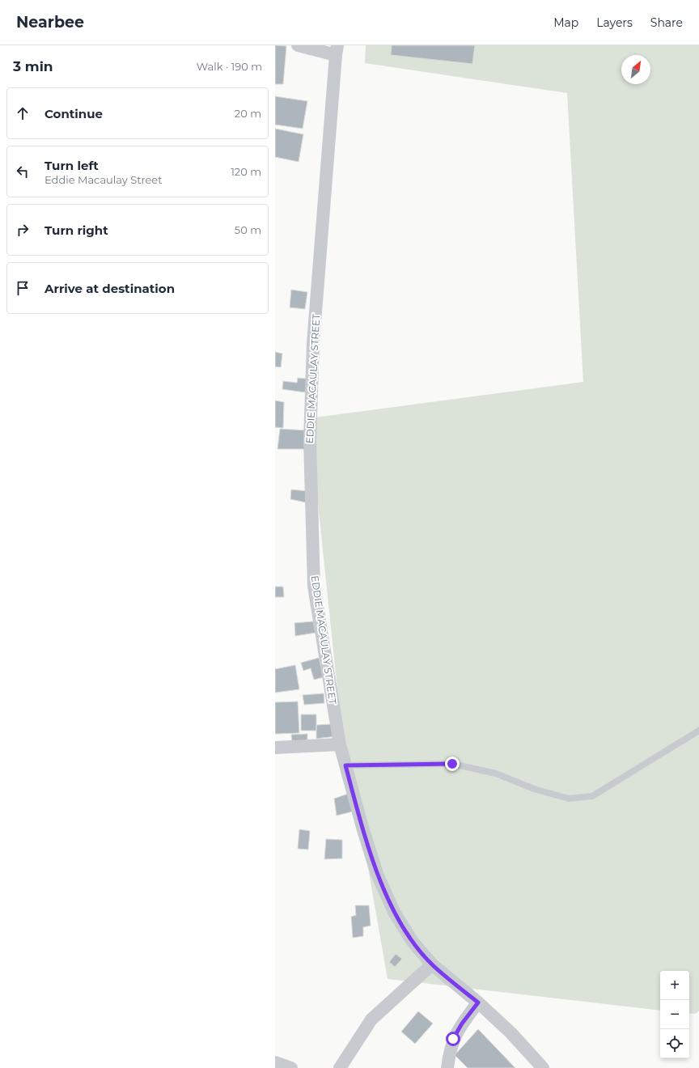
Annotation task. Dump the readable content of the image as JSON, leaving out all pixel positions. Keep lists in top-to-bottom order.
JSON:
{
  "streets": {
    "street": ["EDDIE MACAULAY STREET"]
  },
  "north": "top right",
  "page": {
    "header": "Nearbee",
    "nav": ["Map", "Layers", "Share"],
    "heading": ["3 min", "Walk · 190 m"],
    "list": [
      ["Continue", "20 m"],
      ["Turn left", "Eddie Macaulay Street", "120 m"],
      ["Turn right", "50 m"],
      "Arrive at destination"
    ],
    "map_buttons": ["+", "−"]
  }
}
